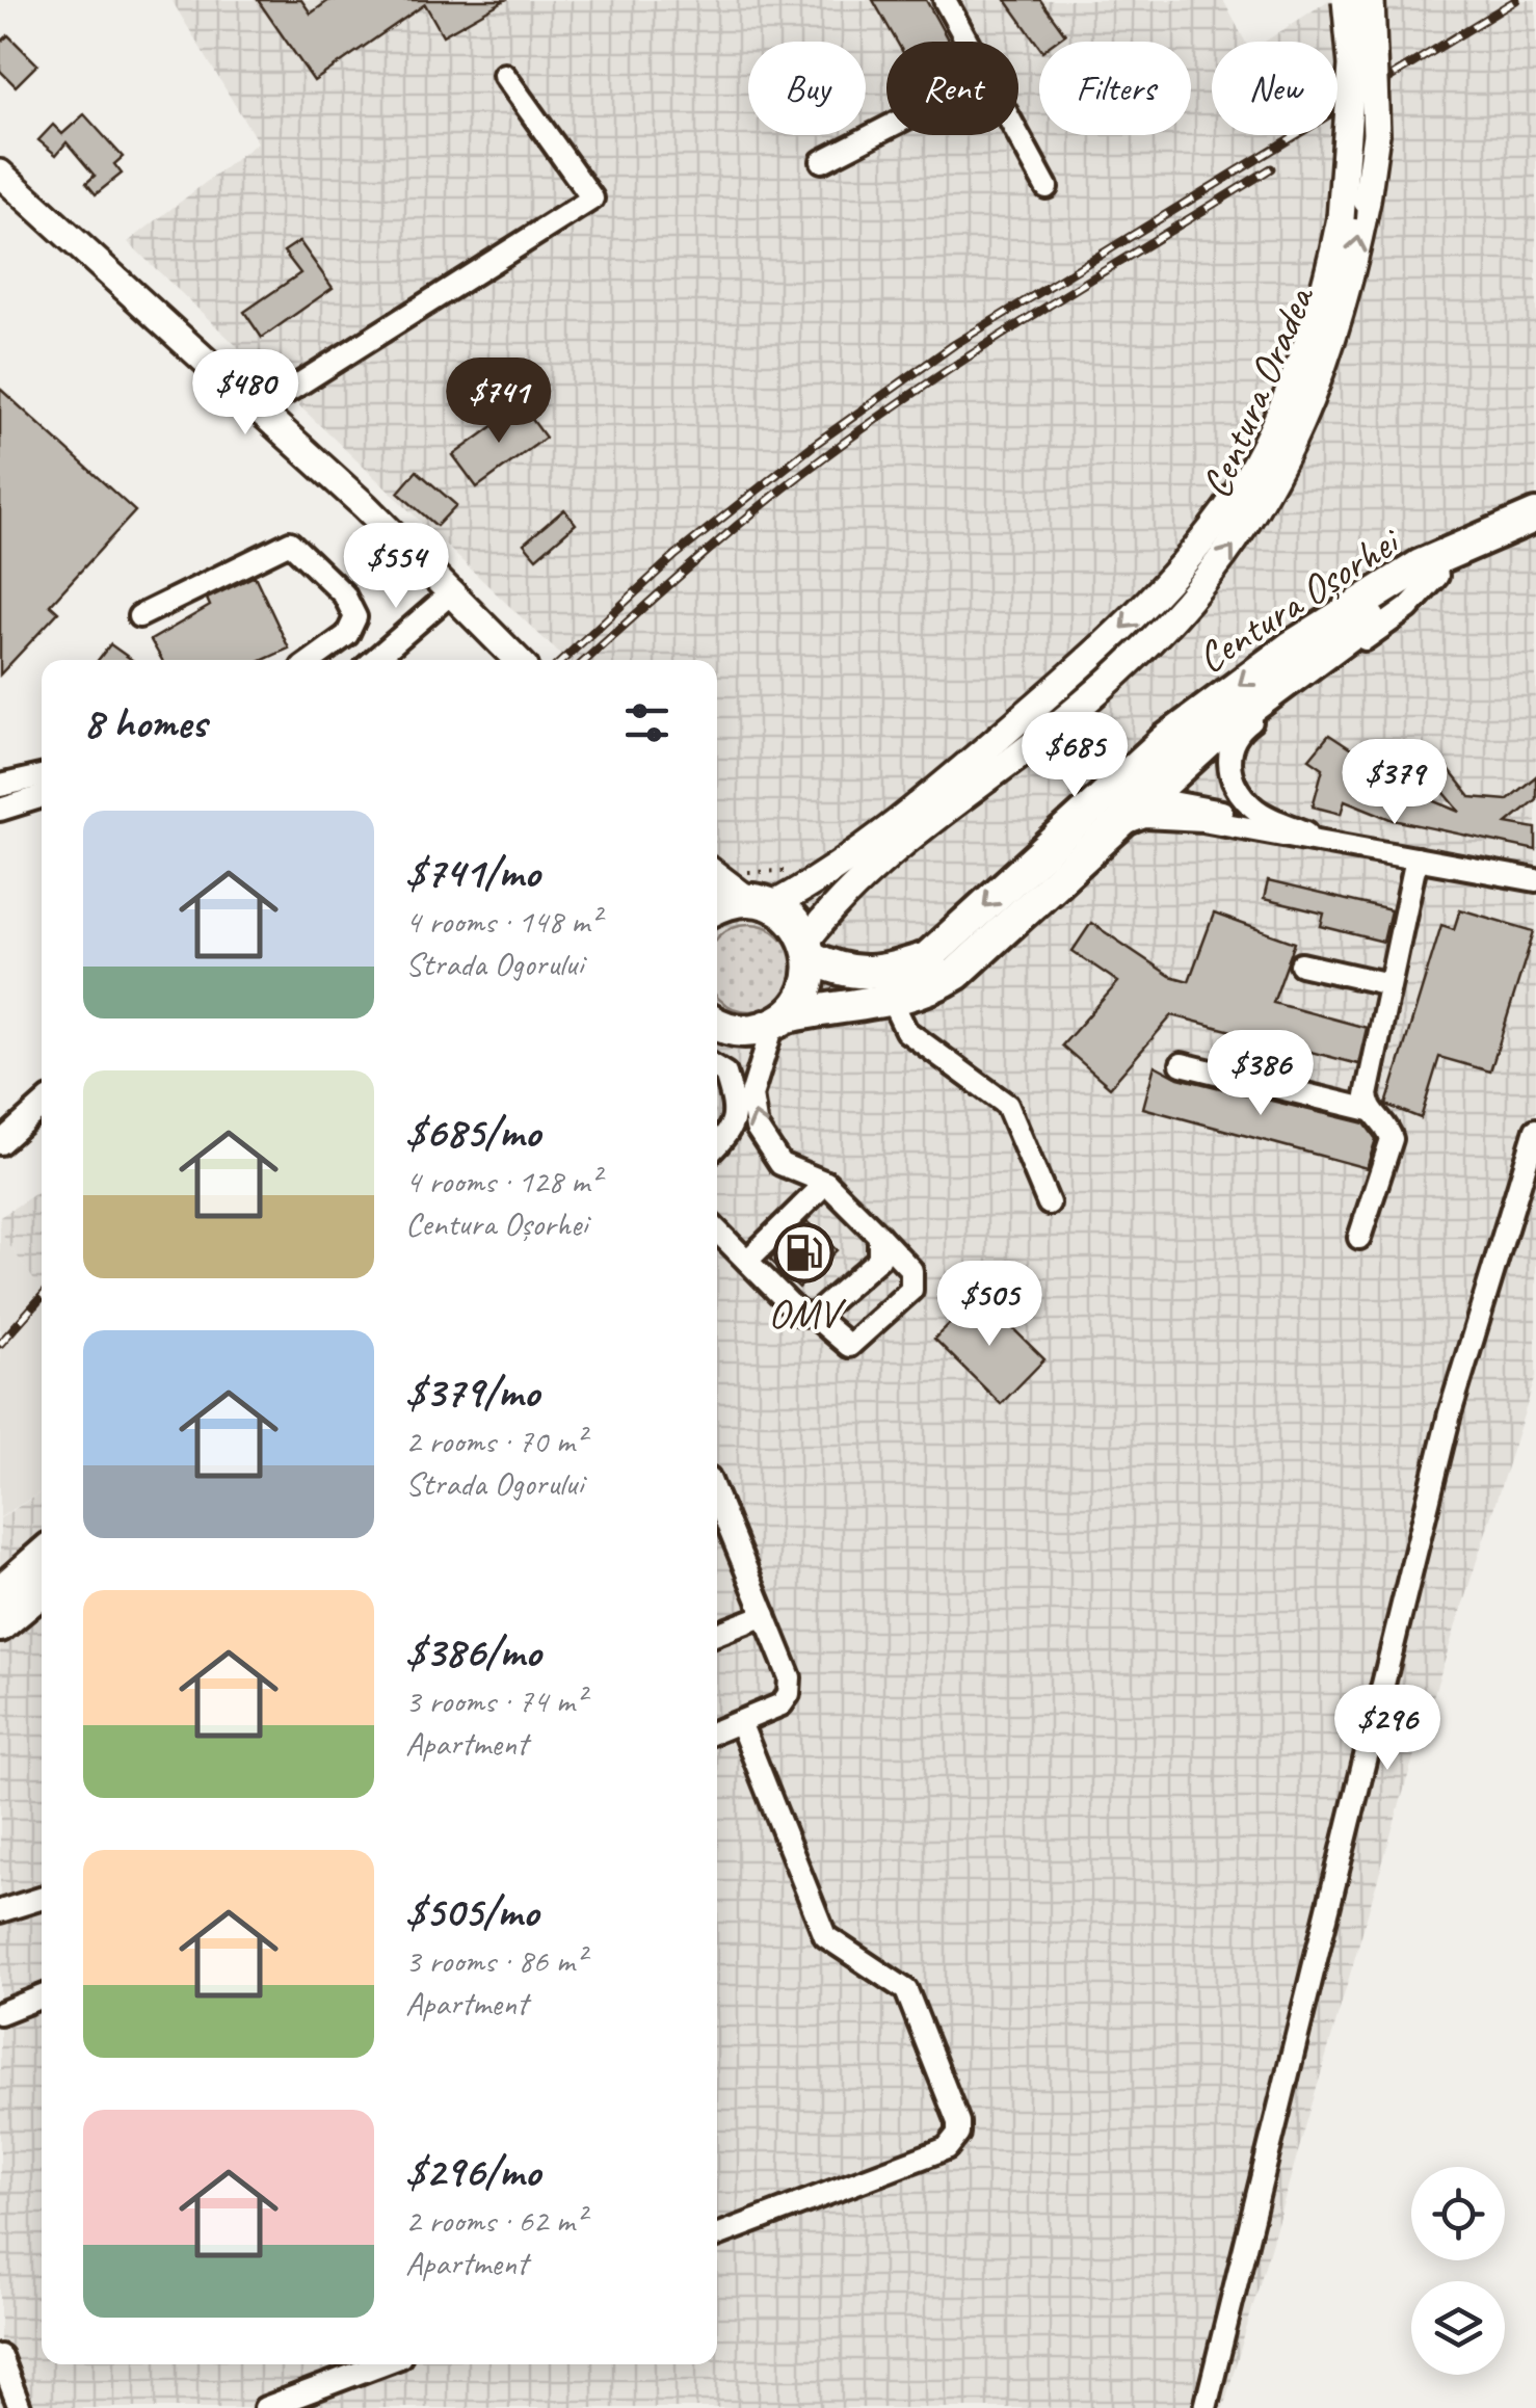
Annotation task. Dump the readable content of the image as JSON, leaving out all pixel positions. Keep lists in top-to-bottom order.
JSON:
{
  "streets": {
    "highway": ["Centura Oșorhei"],
    "main road": ["Centura Oradea"]
  },
  "crossings": [
    ["Centura Oradea", "Centura Oșorhei"]
  ],
  "places": {
    "fuel station": ["OMV"]
  },
  "page": {
    "chip": [
      "Buy",
      "Rent",
      "Filters",
      "New"
    ],
    "price": [
      "$480",
      "$741",
      "$554",
      "$685",
      "$379",
      "$386",
      "$505",
      "$296"
    ],
    "heading": "8 homes",
    "list": [
      {
        "name": "$741/mo",
        "note": "4 rooms · 148 m² · Strada Ogorului"
      },
      {
        "name": "$685/mo",
        "note": "4 rooms · 128 m² · Centura Oșorhei"
      },
      {
        "name": "$379/mo",
        "note": "2 rooms · 70 m² · Strada Ogorului"
      },
      {
        "name": "$386/mo",
        "note": "3 rooms · 74 m² · Apartment"
      },
      {
        "name": "$505/mo",
        "note": "3 rooms · 86 m² · Apartment"
      },
      {
        "name": "$296/mo",
        "note": "2 rooms · 62 m² · Apartment"
      }
    ]
  }
}
